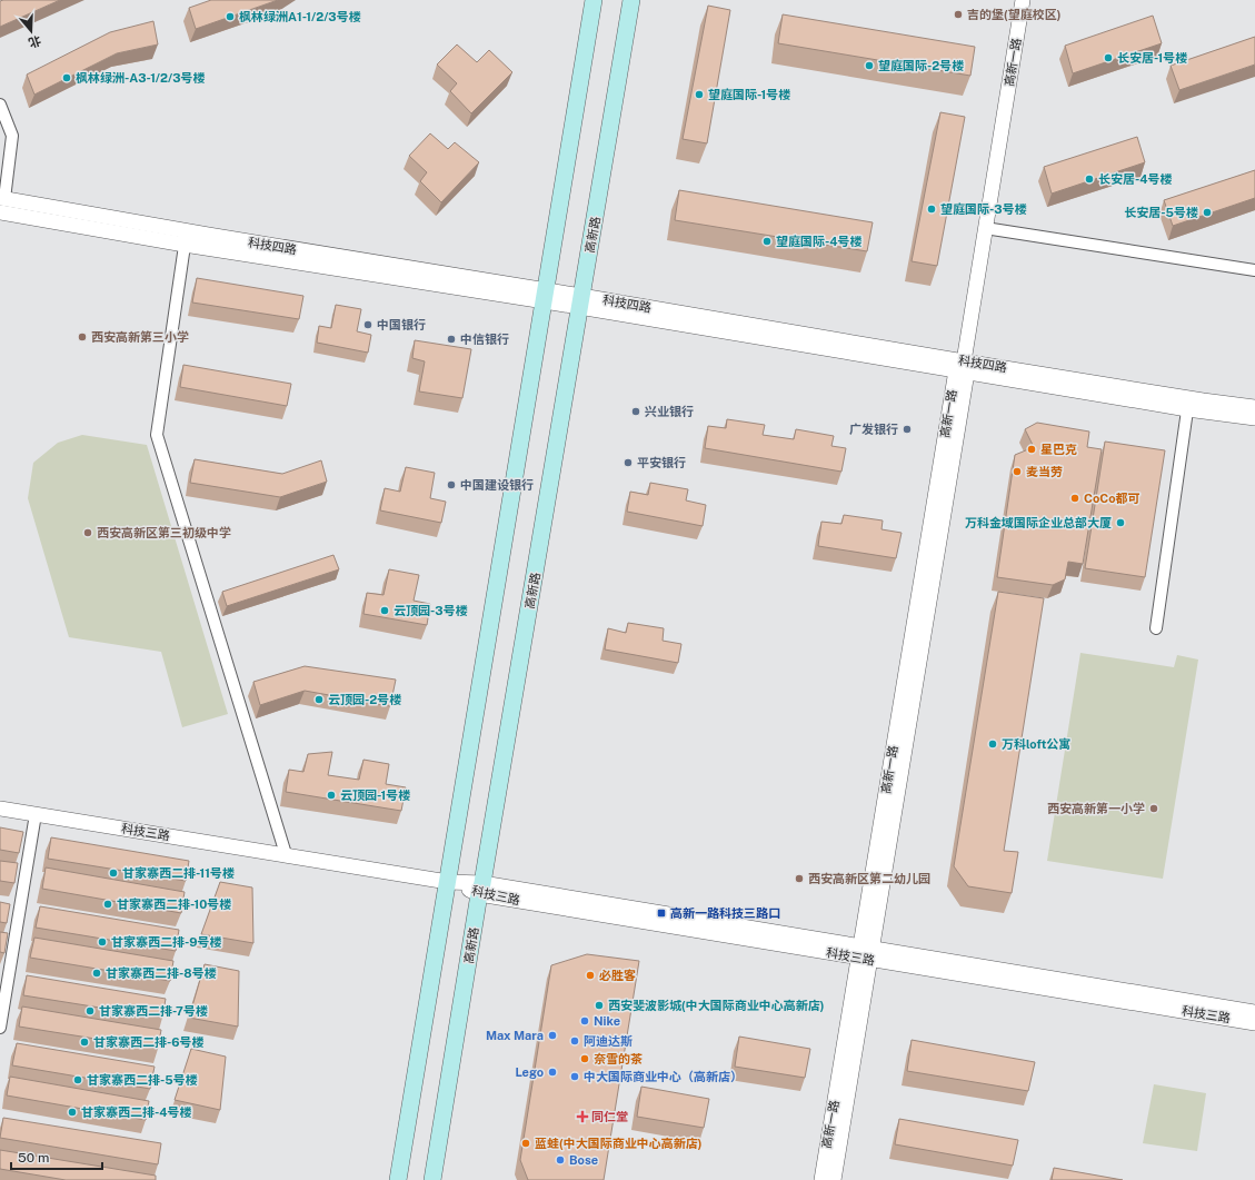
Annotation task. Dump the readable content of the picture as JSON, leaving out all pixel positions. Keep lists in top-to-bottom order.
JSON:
{
  "streets": {
    "main road": ["高新路"],
    "street": ["高新一路", "科技四路", "科技三路"]
  },
  "crossings": [
    ["高新一路", "科技四路"],
    ["高新一路", "科技三路"],
    ["高新路", "科技四路"],
    ["高新路", "科技三路"]
  ],
  "places": {
    "other": [
      "吉的堡(望庭校区)",
      "枫林绿洲A1-1/2/3号楼",
      "长安居-1号楼",
      "望庭国际-2号楼",
      "枫林绿洲-A3-1/2/3号楼",
      "望庭国际-1号楼",
      "长安居-4号楼",
      "望庭国际-3号楼",
      "长安居-5号楼",
      "望庭国际-4号楼",
      "中国银行",
      "西安高新第三小学",
      "中信银行",
      "兴业银行",
      "广发银行",
      "星巴克",
      "平安银行",
      "麦当劳",
      "中国建设银行",
      "CoCo都可",
      "万科金域国际企业总部大厦",
      "西安高新区第三初级中学",
      "云顶园-3号楼",
      "云顶园-2号楼",
      "万科loft公寓",
      "云顶园-1号楼",
      "西安高新第一小学",
      "甘家寨西二排-11号楼",
      "西安高新区第二幼儿园",
      "甘家寨西二排-10号楼",
      "甘家寨西二排-9号楼",
      "甘家寨西二排-8号楼",
      "必胜客",
      "西安斐波影城(中大国际商业中心高新店)",
      "甘家寨西二排-7号楼",
      "Nike",
      "Max Mara",
      "阿迪达斯",
      "甘家寨西二排-6号楼",
      "奈雪的茶",
      "Lego",
      "中大国际商业中心（高新店）",
      "甘家寨西二排-5号楼",
      "甘家寨西二排-4号楼",
      "蓝蛙(中大国际商业中心高新店)",
      "Bose"
    ],
    "transit": ["高新一路科技三路口"],
    "health": ["同仁堂"]
  },
  "scale_bar": "50 m",
  "north": "bottom"
}
